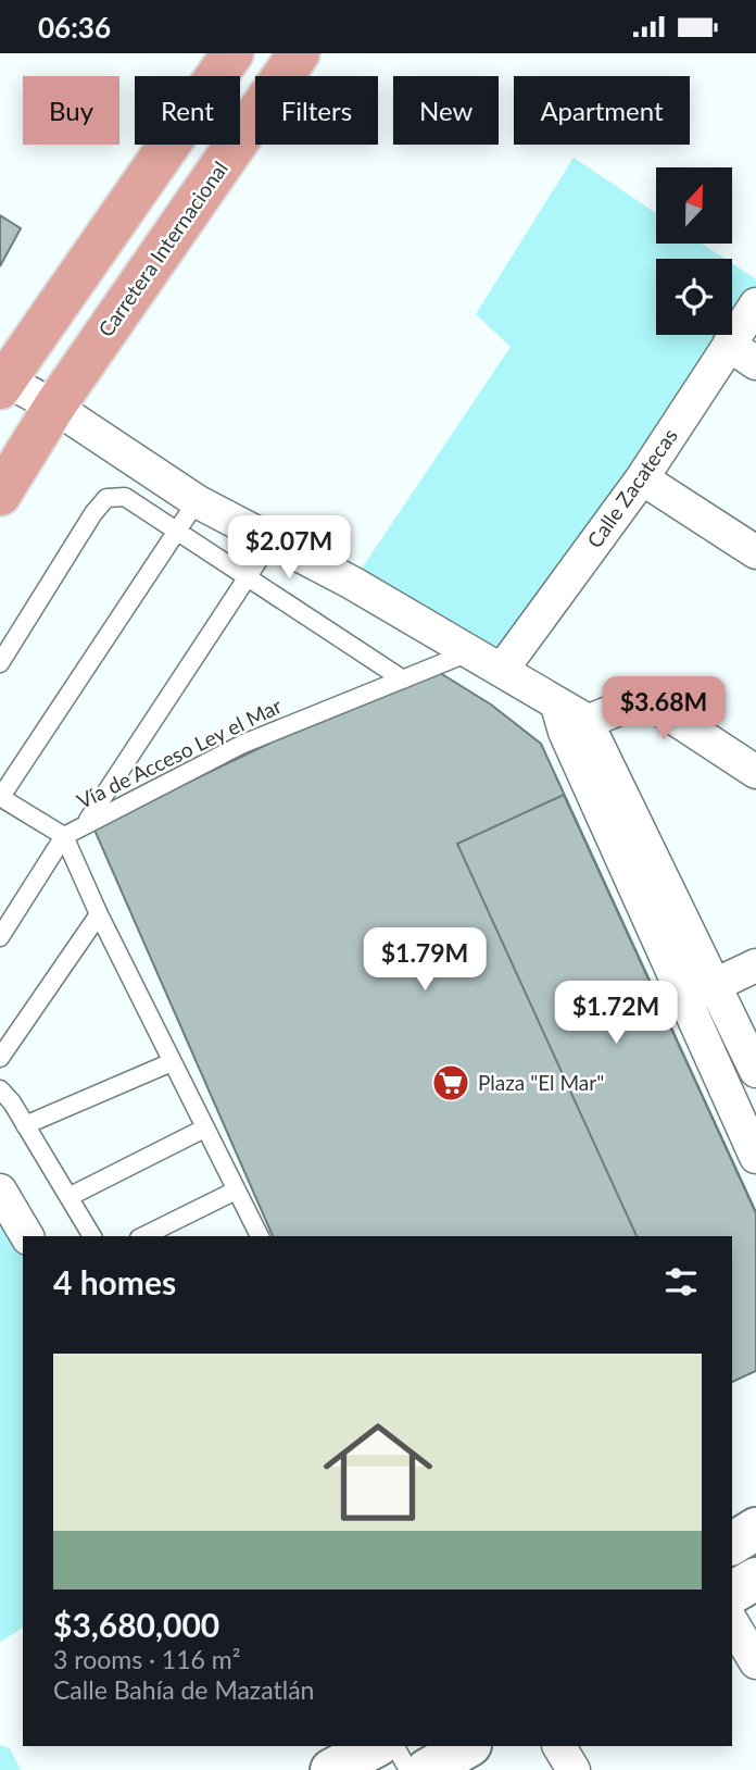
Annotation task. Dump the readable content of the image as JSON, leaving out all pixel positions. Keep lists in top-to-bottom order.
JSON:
{
  "streets": {
    "main road": ["Carretera Internacional"],
    "street": ["Calle Zacatecas"],
    "lane": ["Vía de Acceso Ley el Mar"]
  },
  "places": {
    "supermarket": ["Plaza \"El Mar\""]
  },
  "north": "top",
  "page": {
    "status": "06:36",
    "chip": [
      "Buy",
      "Rent",
      "Filters",
      "New",
      "Apartment"
    ],
    "price": [
      "$2.07M",
      "$3.68M",
      "$1.79M",
      "$1.72M"
    ],
    "heading": "4 homes",
    "list": [
      {
        "name": "$3,680,000",
        "note": "3 rooms · 116 m² · Calle Bahía de Mazatlán"
      }
    ]
  }
}
